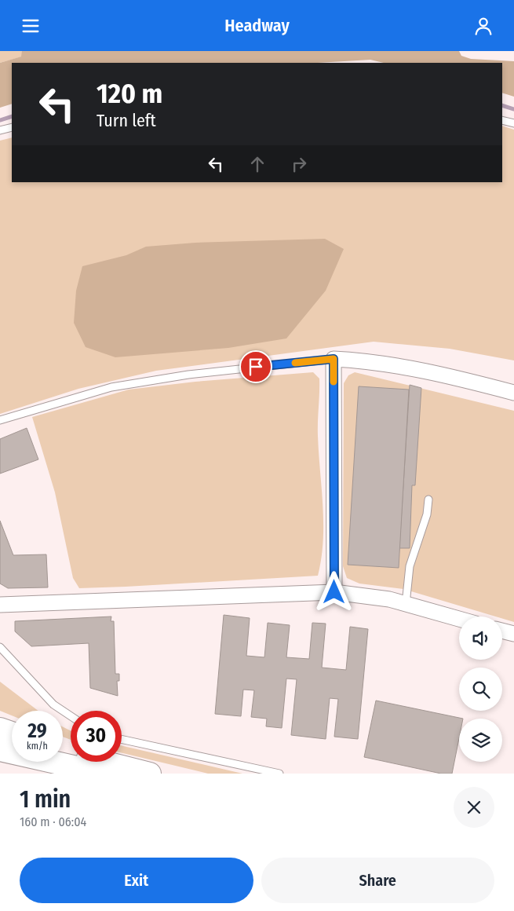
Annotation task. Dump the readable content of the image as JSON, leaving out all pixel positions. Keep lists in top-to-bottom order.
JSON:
{
  "page": {
    "header": "Headway",
    "turn": ["120 m", "Turn left"],
    "speed": "29 km/h",
    "limit": "30",
    "heading": ["1 min", "160 m · 06:04"],
    "buttons": ["Exit", "Share"]
  }
}
